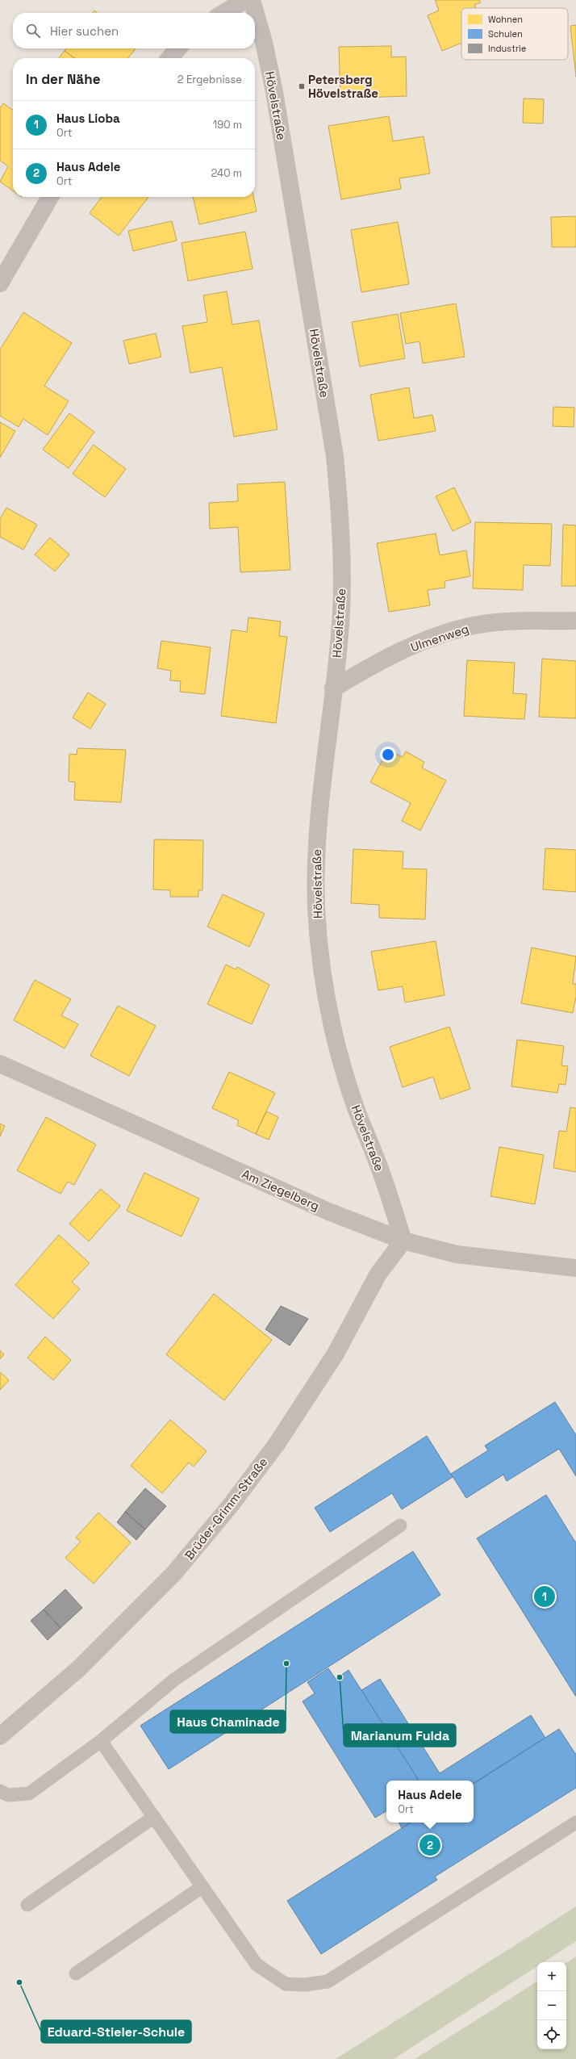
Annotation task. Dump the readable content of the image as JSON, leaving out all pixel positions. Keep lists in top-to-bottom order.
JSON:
{
  "streets": {
    "street": [
      "Hövelstraße",
      "Ulmenweg",
      "Am Ziegelberg",
      "Brüder-Grimm-Straße"
    ]
  },
  "crossings": [
    ["Hövelstraße", "Ulmenweg"],
    ["Hövelstraße", "Am Ziegelberg"],
    ["Hövelstraße", "Brüder-Grimm-Straße"],
    ["Am Ziegelberg", "Brüder-Grimm-Straße"]
  ],
  "places": {
    "transit": ["Petersberg Hövelstraße"],
    "other": ["Haus Chaminade", "Marianum Fulda", "Eduard-Stieler-Schule"]
  },
  "legend": ["Wohnen", "Schulen", "Industrie"],
  "page": {
    "search": "Hier suchen",
    "heading": ["In der Nähe", "2 Ergebnisse"],
    "list": [
      {
        "mark": "1",
        "name": "Haus Lioba",
        "note": "Ort",
        "value": "190 m"
      },
      {
        "mark": "2",
        "name": "Haus Adele",
        "note": "Ort",
        "value": "240 m"
      }
    ],
    "pins": ["1", "2"],
    "popup": ["Haus Adele", "Ort"],
    "map_buttons": ["+", "−"]
  }
}
